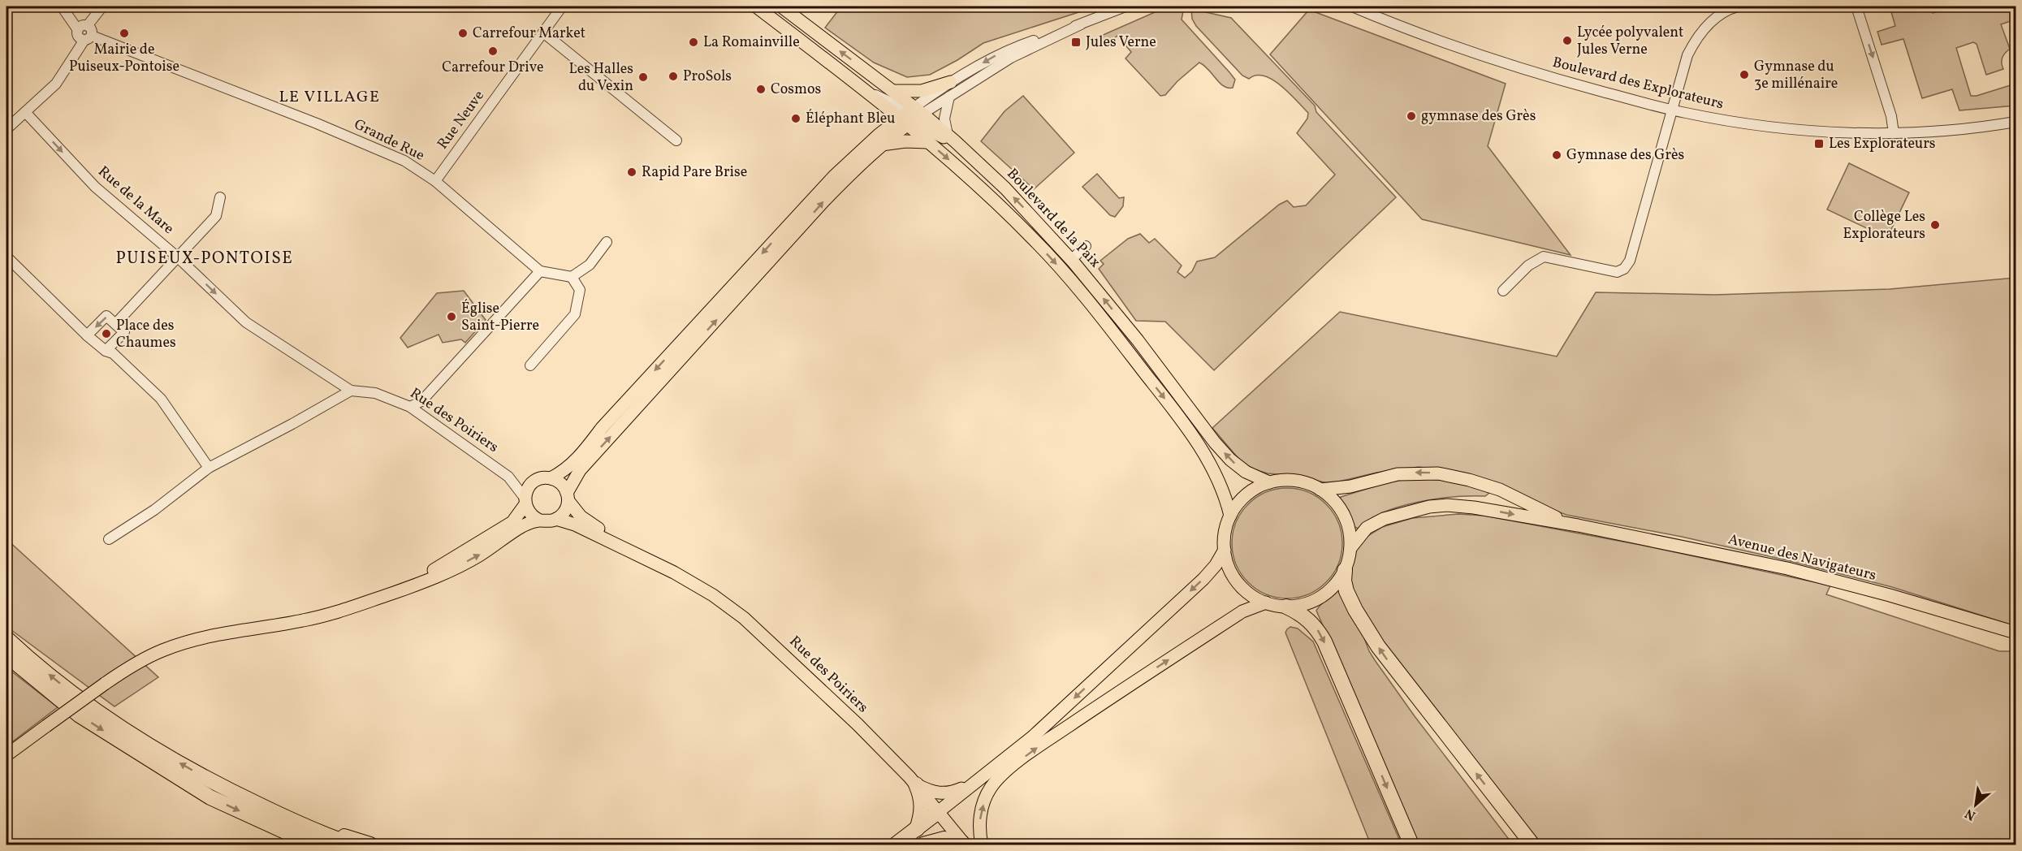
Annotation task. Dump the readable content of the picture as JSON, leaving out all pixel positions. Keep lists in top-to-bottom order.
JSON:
{
  "streets": {
    "main road": ["Boulevard de la Paix", "Rue des Poiriers", "Avenue des Navigateurs"],
    "street": [
      "Boulevard des Explorateurs",
      "Rue Neuve",
      "Grande Rue",
      "Rue de la Mare"
    ]
  },
  "crossings": [
    ["Rue Neuve", "Grande Rue"],
    ["Rue de la Mare", "Rue des Poiriers"],
    ["Boulevard de la Paix", "Avenue des Navigateurs"]
  ],
  "one_way": ["Rue de la Mare"],
  "districts": ["LE VILLAGE", "PUISEUX-PONTOISE"],
  "places": {
    "other": [
      "Mairie de Puiseux-Pontoise",
      "Carrefour Market",
      "Lycée polyvalent Jules Verne",
      "La Romainville",
      "Carrefour Drive",
      "Gymnase du 3e millénaire",
      "ProSols",
      "Les Halles du Vexin",
      "Cosmos",
      "gymnase des Grès",
      "Éléphant Bleu",
      "Gymnase des Grès",
      "Rapid Pare Brise",
      "Collège Les Explorateurs",
      "Église Saint-Pierre",
      "Place des Chaumes"
    ],
    "transit": ["Jules Verne", "Les Explorateurs"]
  },
  "north": "bottom left"
}
